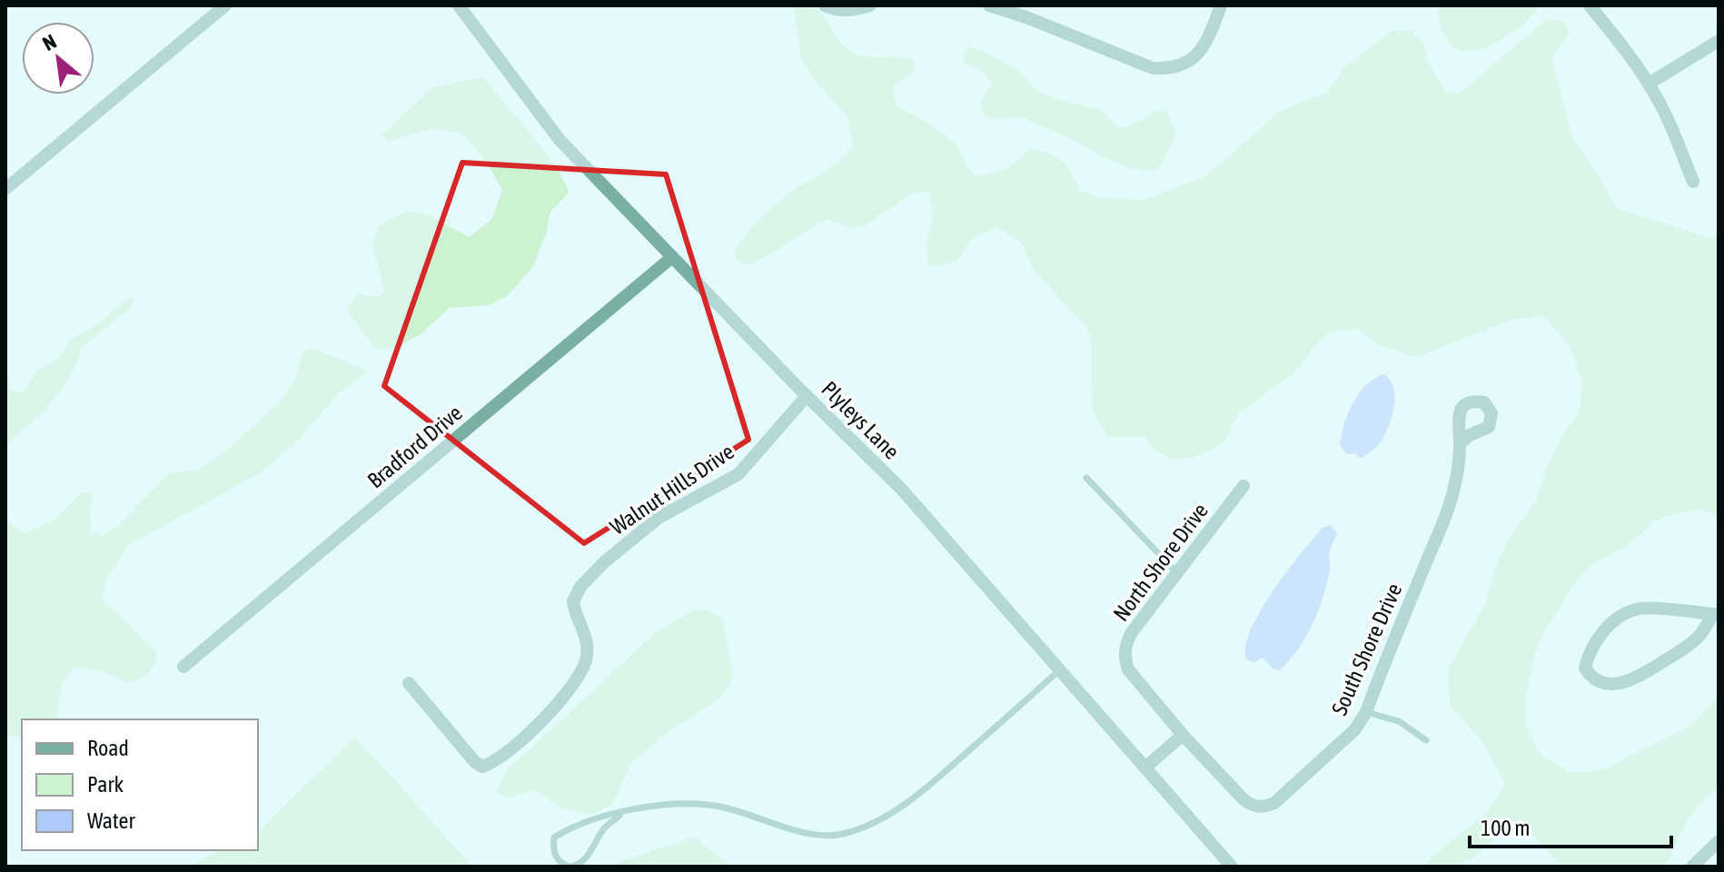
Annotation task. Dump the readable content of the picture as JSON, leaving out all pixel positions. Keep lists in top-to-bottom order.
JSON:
{
  "streets": {
    "street": [
      "Plyleys Lane",
      "Bradford Drive",
      "Walnut Hills Drive",
      "North Shore Drive",
      "South Shore Drive"
    ]
  },
  "crossings": [
    ["Plyleys Lane", "Bradford Drive"],
    ["Plyleys Lane", "Walnut Hills Drive"],
    ["North Shore Drive", "South Shore Drive"]
  ],
  "legend": ["Road", "Park", "Water"],
  "scale_bar": "100 m",
  "north": "top left"
}
